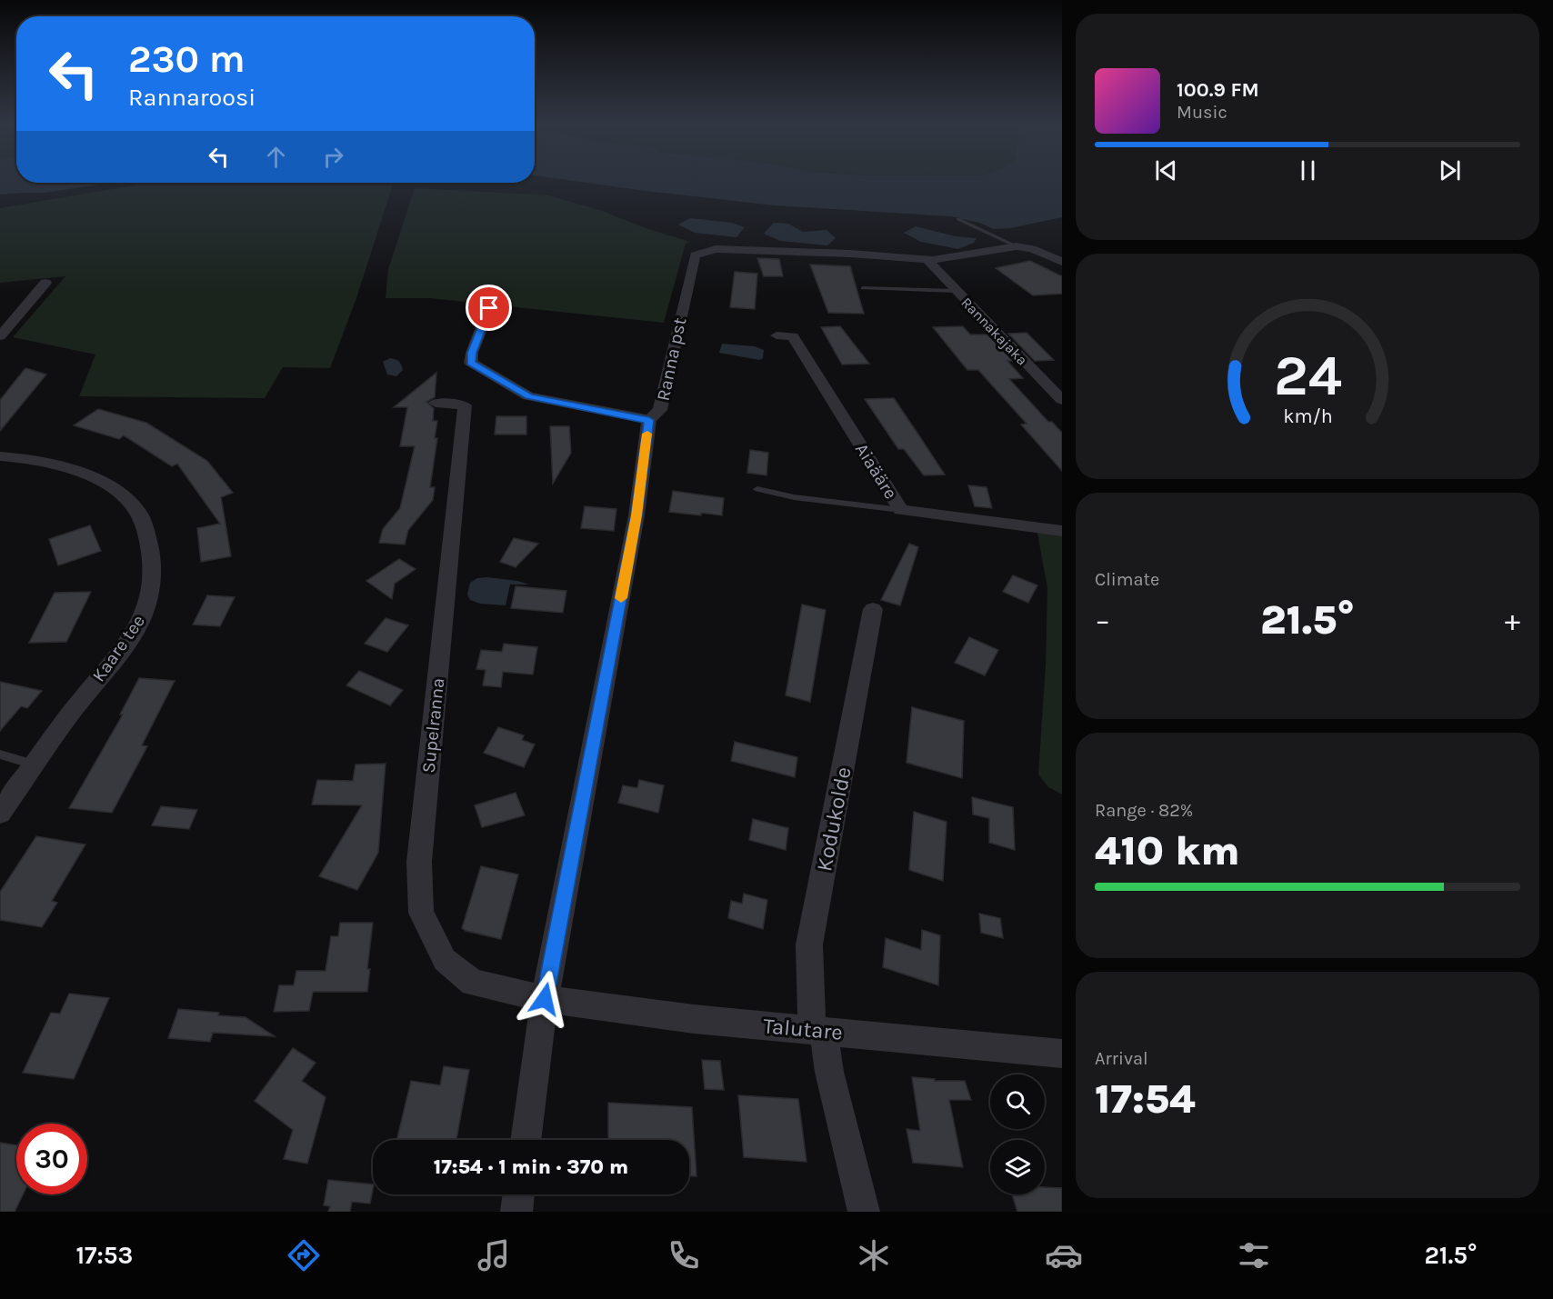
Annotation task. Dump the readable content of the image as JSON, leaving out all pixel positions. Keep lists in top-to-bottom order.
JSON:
{
  "streets": {
    "street": [
      "Rannakajaka",
      "Ranna pst",
      "Aiaääre",
      "Kaare tee",
      "Supelranna",
      "Kodukolde",
      "Talutare"
    ]
  },
  "crossings": [
    ["Rannakajaka", "Ranna pst"],
    ["Ranna pst", "Supelranna"],
    ["Ranna pst", "Talutare"],
    ["Supelranna", "Talutare"],
    ["Kodukolde", "Talutare"]
  ],
  "page": {
    "turn": ["230 m", "Rannaroosi"],
    "song": ["100.9 FM", "Music"],
    "tile": [
      "Climate",
      ["Range · 82%", "410 km"],
      ["Arrival", "17:54"]
    ],
    "heat": ["−", "21.5°", "+"],
    "limit": "30",
    "trip": "17:54 · 1 min · 370 m",
    "tabs": ["17:53", "21.5°"],
    "gauge": ["24", "km/h"]
  }
}
